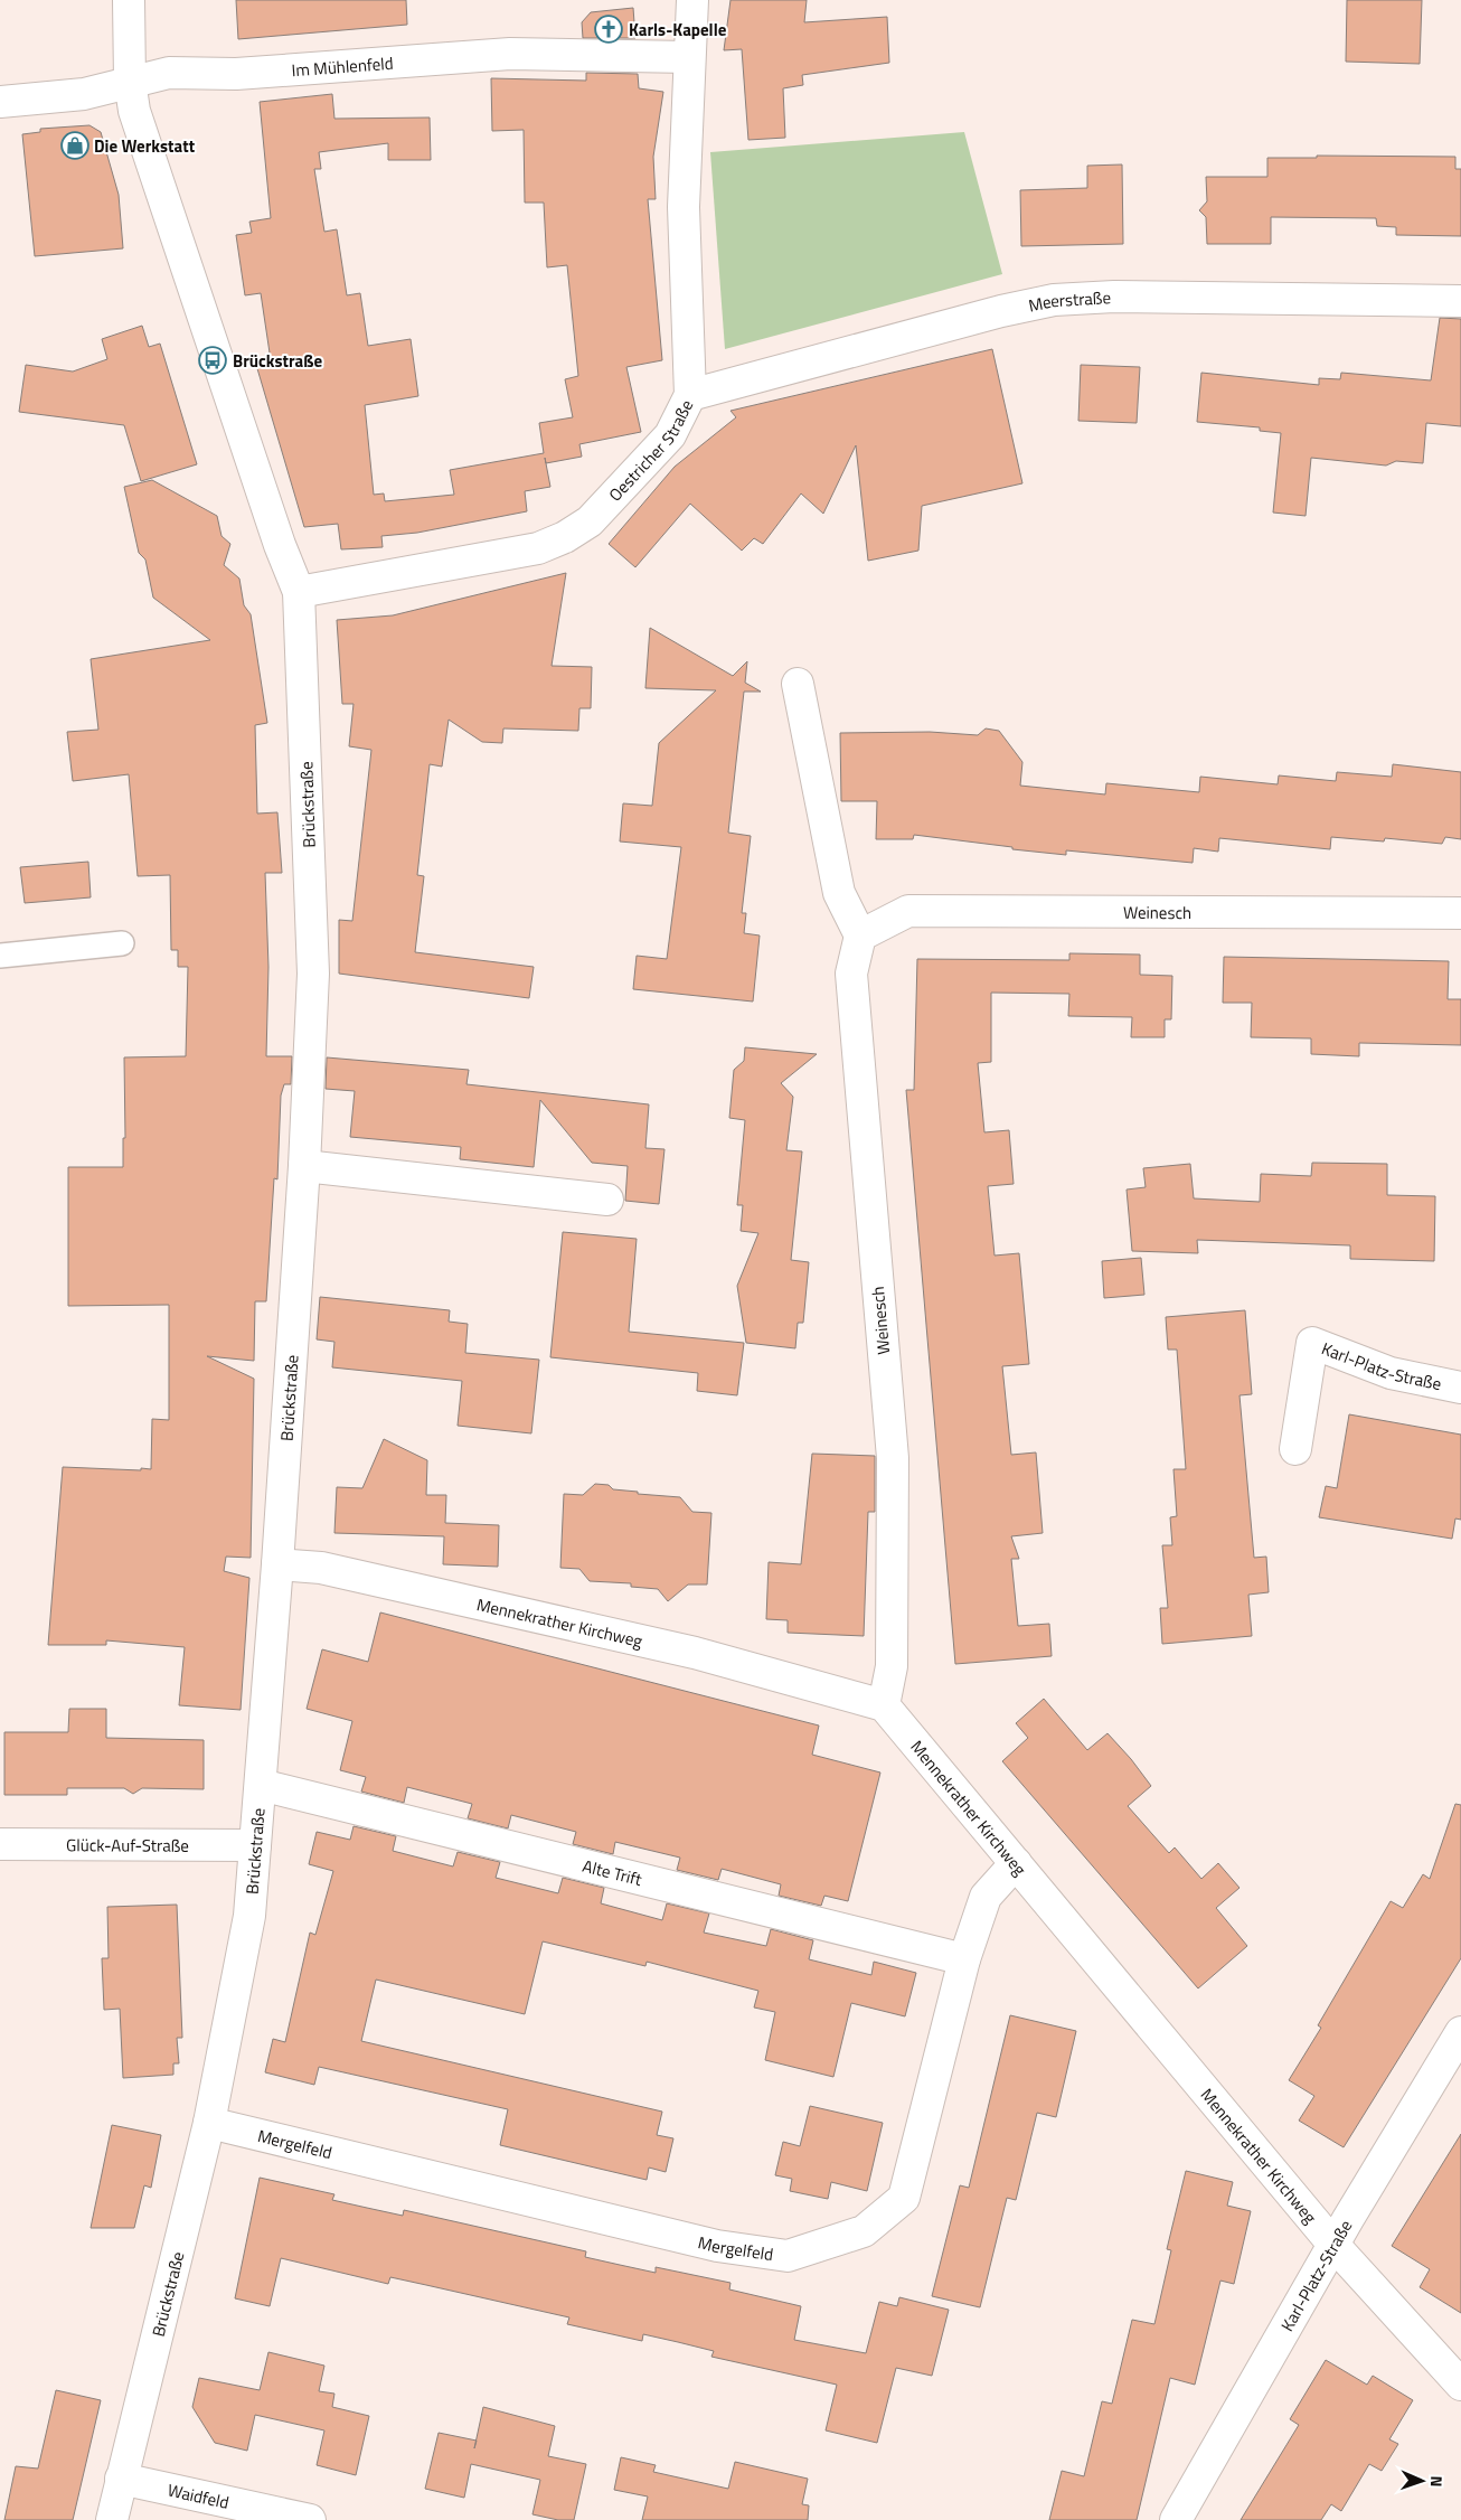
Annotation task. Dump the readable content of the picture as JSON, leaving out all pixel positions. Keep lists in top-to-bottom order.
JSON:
{
  "streets": {
    "street": [
      "Im Mühlenfeld",
      "Meerstraße",
      "Oestricher Straße",
      "Brückstraße",
      "Weinesch",
      "Karl-Platz-Straße",
      "Mennekrather Kirchweg",
      "Glück-Auf-Straße",
      "Alte Trift",
      "Mergelfeld",
      "Waidfeld"
    ]
  },
  "crossings": [
    ["Im Mühlenfeld", "Oestricher Straße"],
    ["Im Mühlenfeld", "Brückstraße"],
    ["Meerstraße", "Oestricher Straße"],
    ["Oestricher Straße", "Brückstraße"],
    ["Brückstraße", "Mennekrather Kirchweg"],
    ["Brückstraße", "Glück-Auf-Straße"],
    ["Brückstraße", "Alte Trift"],
    ["Brückstraße", "Mergelfeld"],
    ["Brückstraße", "Waidfeld"],
    ["Weinesch", "Mennekrather Kirchweg"],
    ["Karl-Platz-Straße", "Mennekrather Kirchweg"],
    ["Mennekrather Kirchweg", "Mergelfeld"],
    ["Alte Trift", "Mergelfeld"]
  ],
  "places": {
    "church": ["Karls-Kapelle"],
    "shop": ["Die Werkstatt"],
    "bus stop": ["Brückstraße"]
  },
  "north": "right"
}
